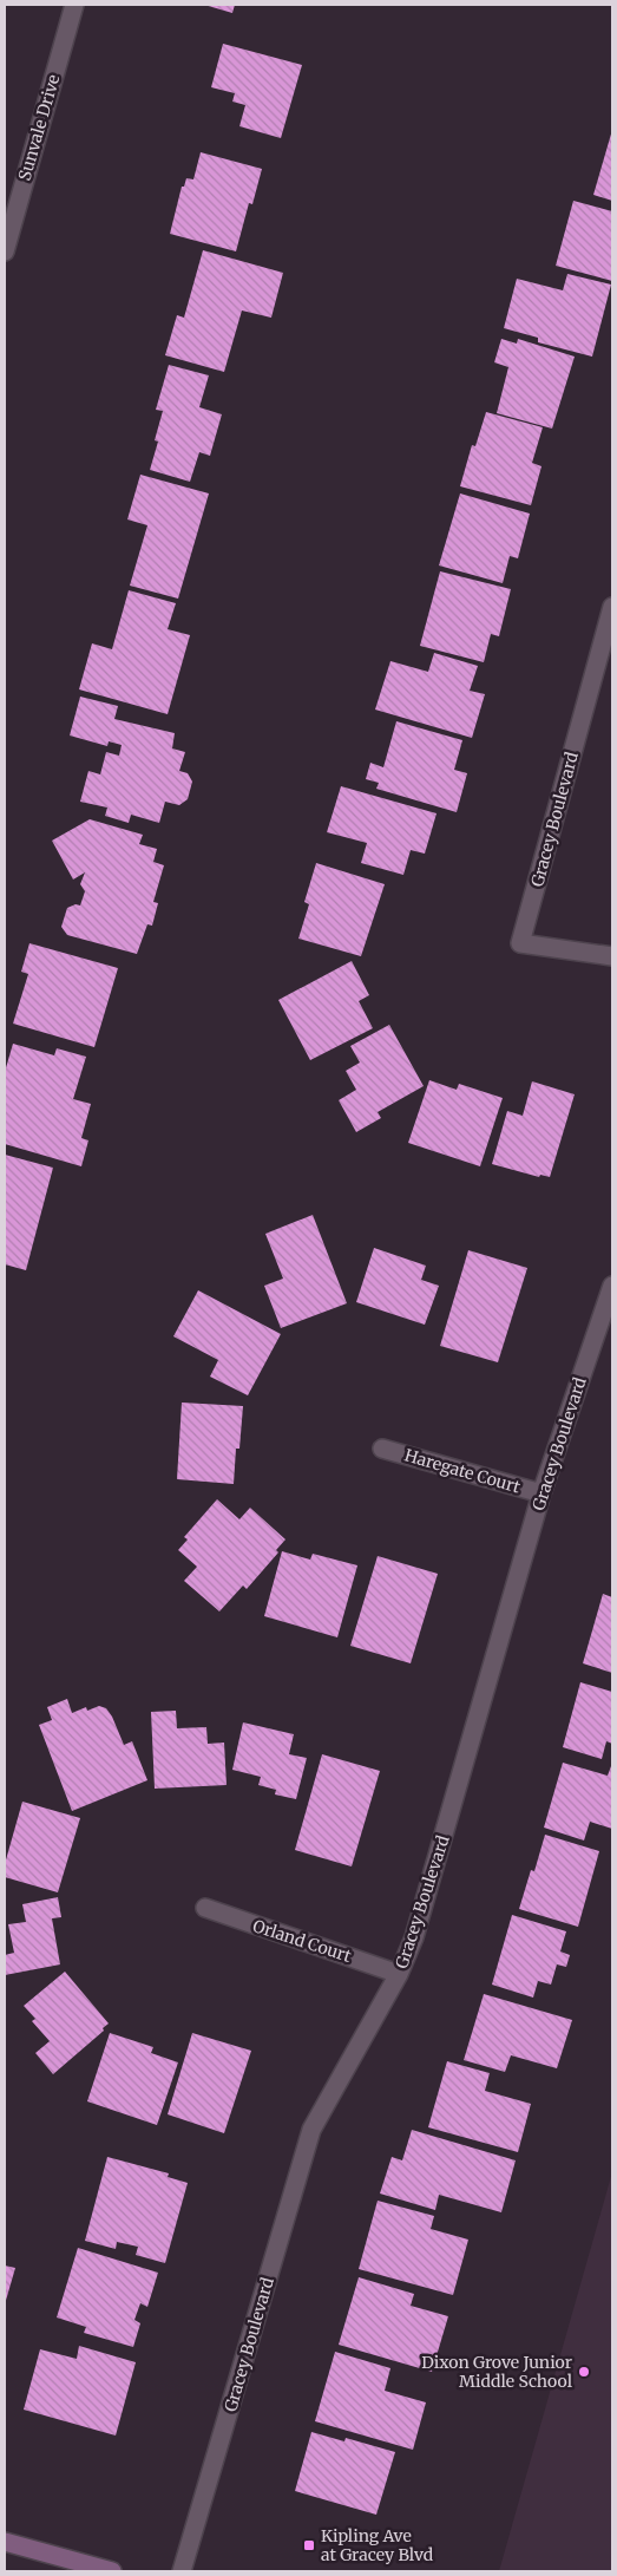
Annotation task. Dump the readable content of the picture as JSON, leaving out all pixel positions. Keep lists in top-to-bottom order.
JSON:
{
  "streets": {
    "street": [
      "Sunvale Drive",
      "Gracey Boulevard",
      "Haregate Court",
      "Orland Court"
    ]
  },
  "crossings": [
    ["Gracey Boulevard", "Haregate Court"],
    ["Gracey Boulevard", "Orland Court"]
  ],
  "places": {
    "other": ["Dixon Grove Junior Middle School"],
    "transit": ["Kipling Ave at Gracey Blvd"]
  }
}
